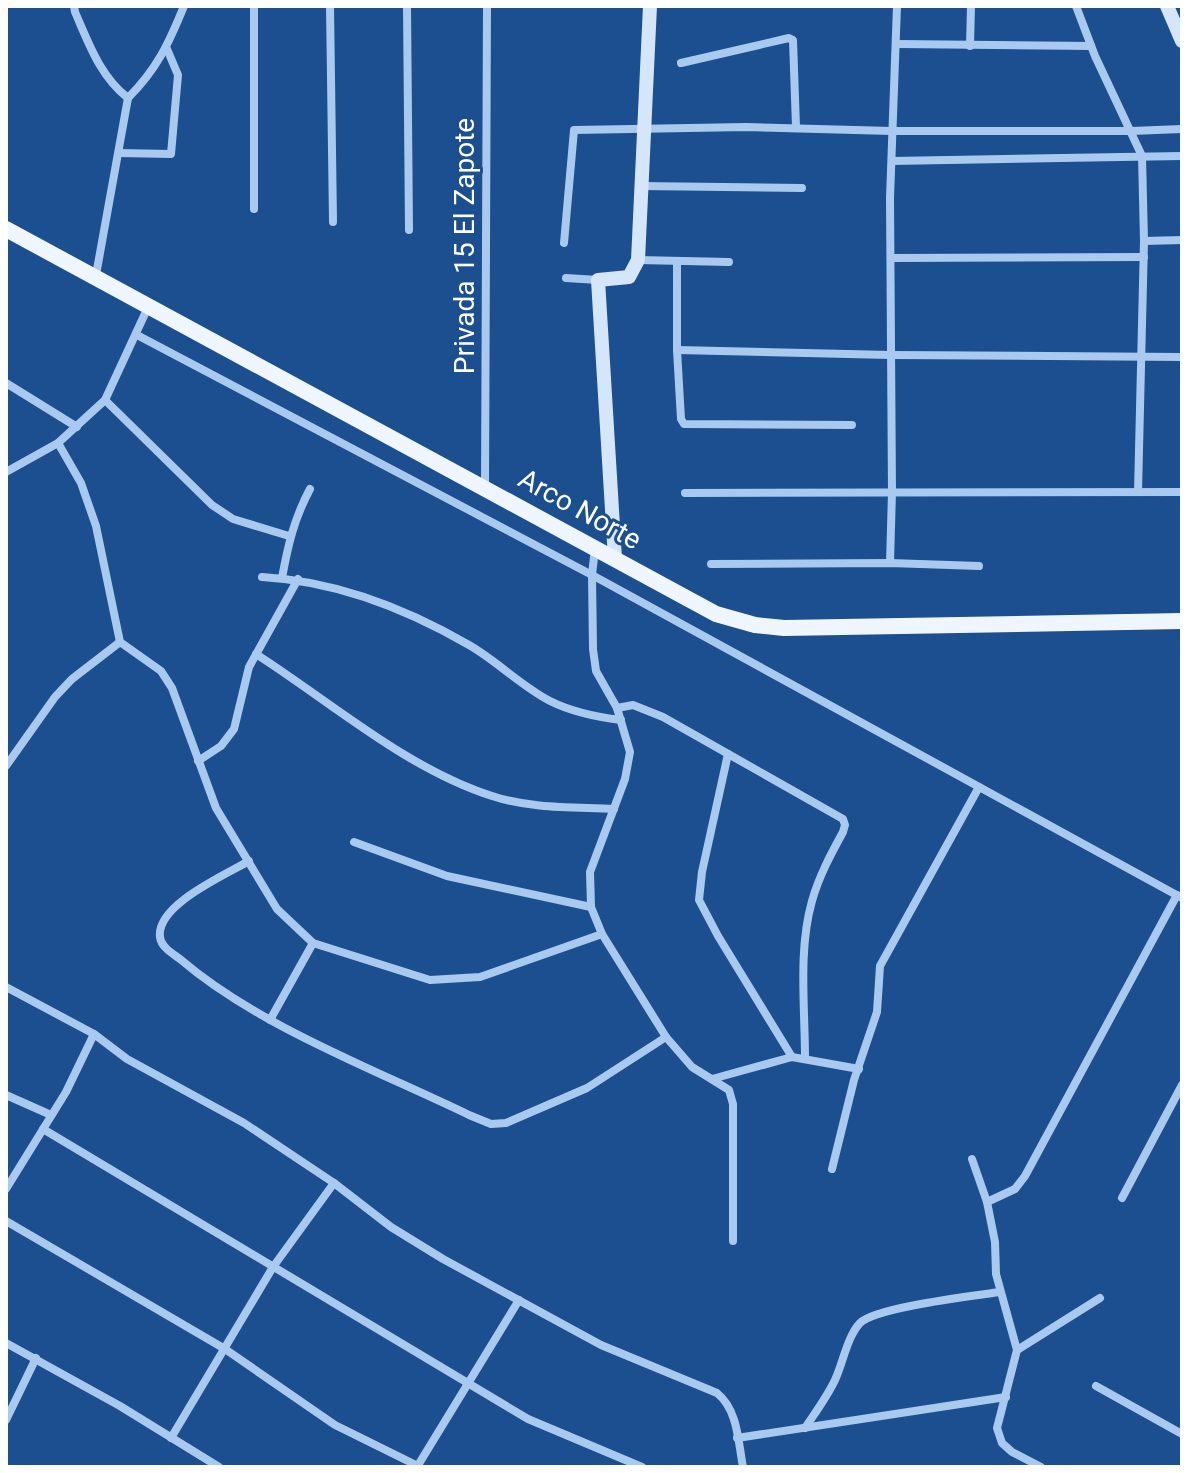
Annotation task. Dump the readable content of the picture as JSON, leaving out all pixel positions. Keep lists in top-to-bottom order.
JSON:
{
  "streets": {
    "main road": ["Arco Norte"],
    "street": ["Privada 15 El Zapote"]
  },
  "crossings": [
    ["Privada 15 El Zapote", "Arco Norte"]
  ]
}
